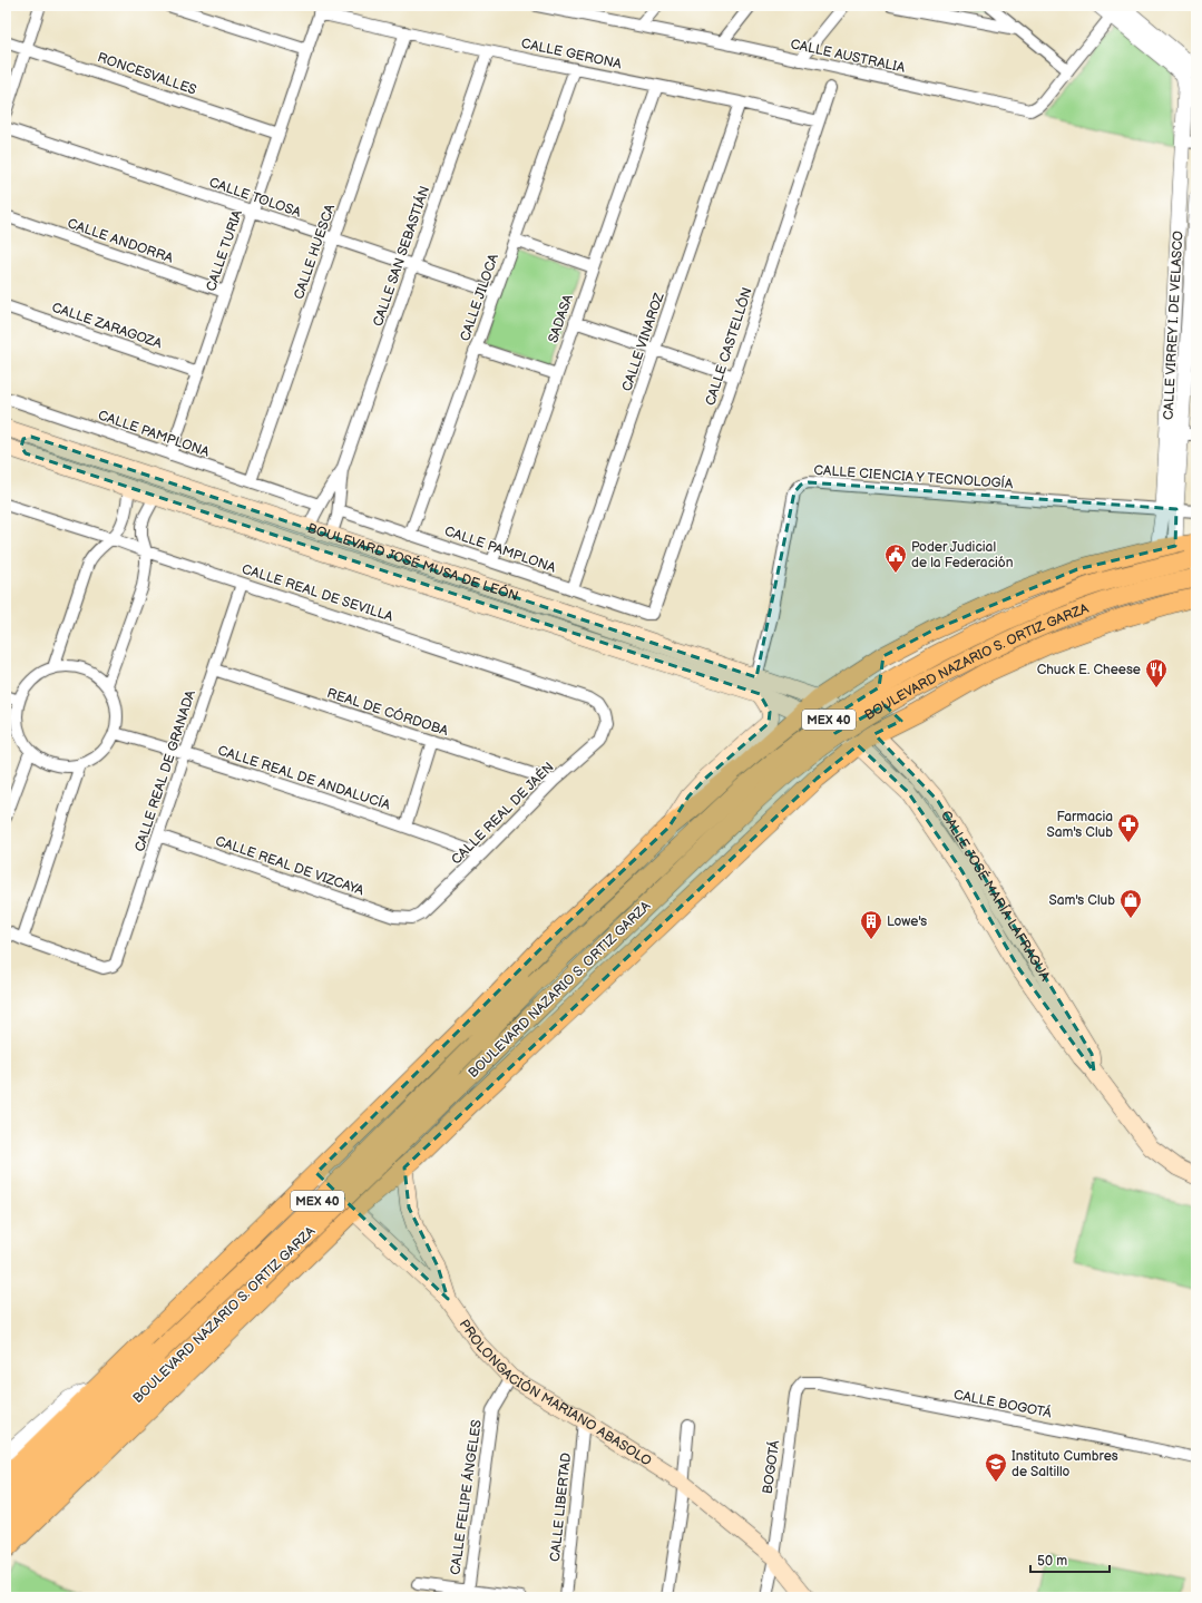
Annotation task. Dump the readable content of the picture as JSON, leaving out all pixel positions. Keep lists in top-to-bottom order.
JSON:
{
  "streets": {
    "highway": ["BOULEVARD NAZARIO S. ORTIZ GARZA", "MEX 40"],
    "main road": ["BOULEVARD JOSÉ MUSA DE LEÓN", "CALLE JOSÉ MARÍA LAFRAGUA", "PROLONGACIÓN MARIANO ABASOLO"],
    "street": [
      "CALLE GERONA",
      "CALLE AUSTRALIA",
      "RONCESVALLES",
      "CALLE TOLOSA",
      "CALLE ANDORRA",
      "CALLE TURIA",
      "CALLE HUESCA",
      "CALLE SAN SEBASTIÁN",
      "CALLE JILOCA",
      "SADASA",
      "CALLE ZARAGOZA",
      "CALLE VIRREY I. DE VELASCO",
      "CALLE VINAROZ",
      "CALLE CASTELLÓN",
      "CALLE PAMPLONA",
      "CALLE CIENCIA Y TECNOLOGÍA",
      "CALLE REAL DE SEVILLA",
      "REAL DE CÓRDOBA",
      "CALLE REAL DE GRANADA",
      "CALLE REAL DE ANDALUCÍA",
      "CALLE REAL DE JAÉN",
      "CALLE REAL DE VIZCAYA",
      "CALLE BOGOTÁ",
      "BOGOTÁ",
      "CALLE FELIPE ÁNGELES",
      "CALLE LIBERTAD"
    ]
  },
  "crossings": [
    ["CALLE GERONA", "CALLE TURIA"],
    ["CALLE GERONA", "CALLE HUESCA"],
    ["CALLE GERONA", "CALLE SAN SEBASTIÁN"],
    ["CALLE GERONA", "CALLE JILOCA"],
    ["CALLE GERONA", "SADASA"],
    ["CALLE GERONA", "CALLE VINAROZ"],
    ["CALLE GERONA", "CALLE CASTELLÓN"],
    ["RONCESVALLES", "CALLE TURIA"],
    ["CALLE TOLOSA", "CALLE TURIA"],
    ["CALLE TOLOSA", "CALLE HUESCA"],
    ["CALLE TOLOSA", "CALLE SAN SEBASTIÁN"],
    ["CALLE TOLOSA", "CALLE JILOCA"],
    ["CALLE ANDORRA", "CALLE TURIA"],
    ["CALLE TURIA", "CALLE ZARAGOZA"],
    ["CALLE TURIA", "CALLE PAMPLONA"],
    ["CALLE HUESCA", "CALLE PAMPLONA"],
    ["CALLE SAN SEBASTIÁN", "CALLE PAMPLONA"],
    ["CALLE SAN SEBASTIÁN", "BOULEVARD JOSÉ MUSA DE LEÓN"],
    ["CALLE JILOCA", "CALLE PAMPLONA"],
    ["SADASA", "CALLE PAMPLONA"],
    ["CALLE VIRREY I. DE VELASCO", "CALLE CIENCIA Y TECNOLOGÍA"],
    ["CALLE VINAROZ", "CALLE PAMPLONA"],
    ["CALLE CASTELLÓN", "CALLE PAMPLONA"],
    ["CALLE CIENCIA Y TECNOLOGÍA", "BOULEVARD JOSÉ MUSA DE LEÓN"],
    ["BOULEVARD JOSÉ MUSA DE LEÓN", "CALLE JOSÉ MARÍA LAFRAGUA"],
    ["CALLE REAL DE SEVILLA", "CALLE REAL DE GRANADA"],
    ["CALLE REAL DE SEVILLA", "CALLE REAL DE JAÉN"],
    ["REAL DE CÓRDOBA", "CALLE REAL DE GRANADA"],
    ["REAL DE CÓRDOBA", "CALLE REAL DE JAÉN"],
    ["CALLE REAL DE GRANADA", "CALLE REAL DE ANDALUCÍA"],
    ["CALLE REAL DE GRANADA", "CALLE REAL DE VIZCAYA"],
    ["CALLE REAL DE ANDALUCÍA", "CALLE REAL DE JAÉN"],
    ["CALLE REAL DE JAÉN", "CALLE REAL DE VIZCAYA"],
    ["PROLONGACIÓN MARIANO ABASOLO", "BOGOTÁ"],
    ["PROLONGACIÓN MARIANO ABASOLO", "CALLE FELIPE ÁNGELES"],
    ["PROLONGACIÓN MARIANO ABASOLO", "CALLE LIBERTAD"],
    ["CALLE BOGOTÁ", "BOGOTÁ"]
  ],
  "places": {
    "public building": ["Poder Judicial de la Federación"],
    "restaurant": ["Chuck E. Cheese"],
    "pharmacy": ["Farmacia Sam's Club"],
    "shop": ["Sam's Club"],
    "building": ["Lowe's"],
    "school or university": ["Instituto Cumbres de Saltillo"]
  },
  "scale_bar": "50 m"
}
